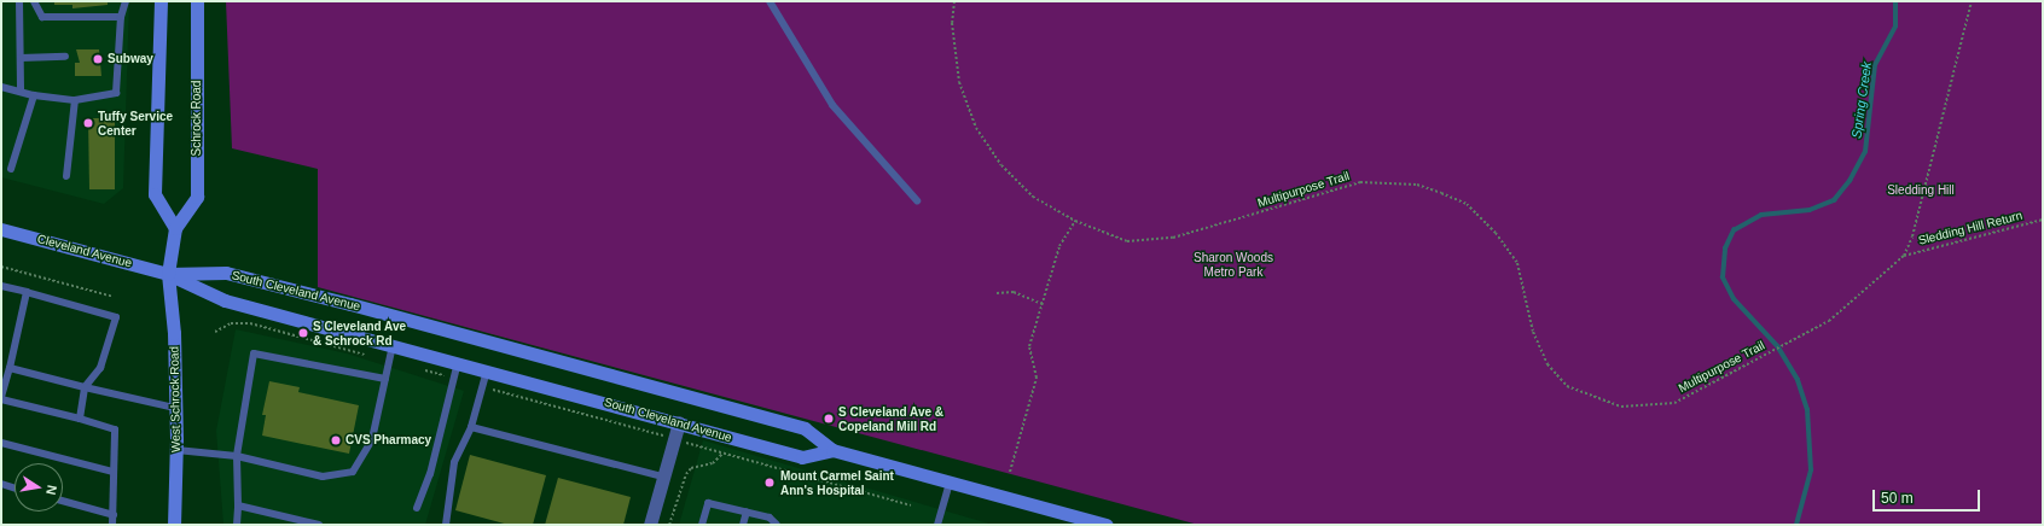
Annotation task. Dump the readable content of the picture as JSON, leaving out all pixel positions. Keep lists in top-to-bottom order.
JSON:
{
  "streets": {
    "main road": [
      "Schrock Road",
      "Cleveland Avenue",
      "South Cleveland Avenue",
      "West Schrock Road"
    ],
    "path": ["Multipurpose Trail", "Sledding Hill Return"]
  },
  "crossings": [
    ["Schrock Road", "Cleveland Avenue"],
    ["Schrock Road", "South Cleveland Avenue"],
    ["Schrock Road", "West Schrock Road"],
    ["Multipurpose Trail", "Sledding Hill Return"],
    ["Cleveland Avenue", "South Cleveland Avenue"],
    ["Cleveland Avenue", "West Schrock Road"],
    ["South Cleveland Avenue", "West Schrock Road"]
  ],
  "water": ["Spring Creek"],
  "parks": ["Sledding Hill", "Sharon Woods Metro Park"],
  "places": [
    "Subway",
    "Tuffy Service Center",
    "S Cleveland Ave & Schrock Rd",
    "S Cleveland Ave & Copeland Mill Rd",
    "CVS Pharmacy",
    "Mount Carmel Saint Ann's Hospital"
  ],
  "scale_bar": "50 m",
  "north": "right"
}
